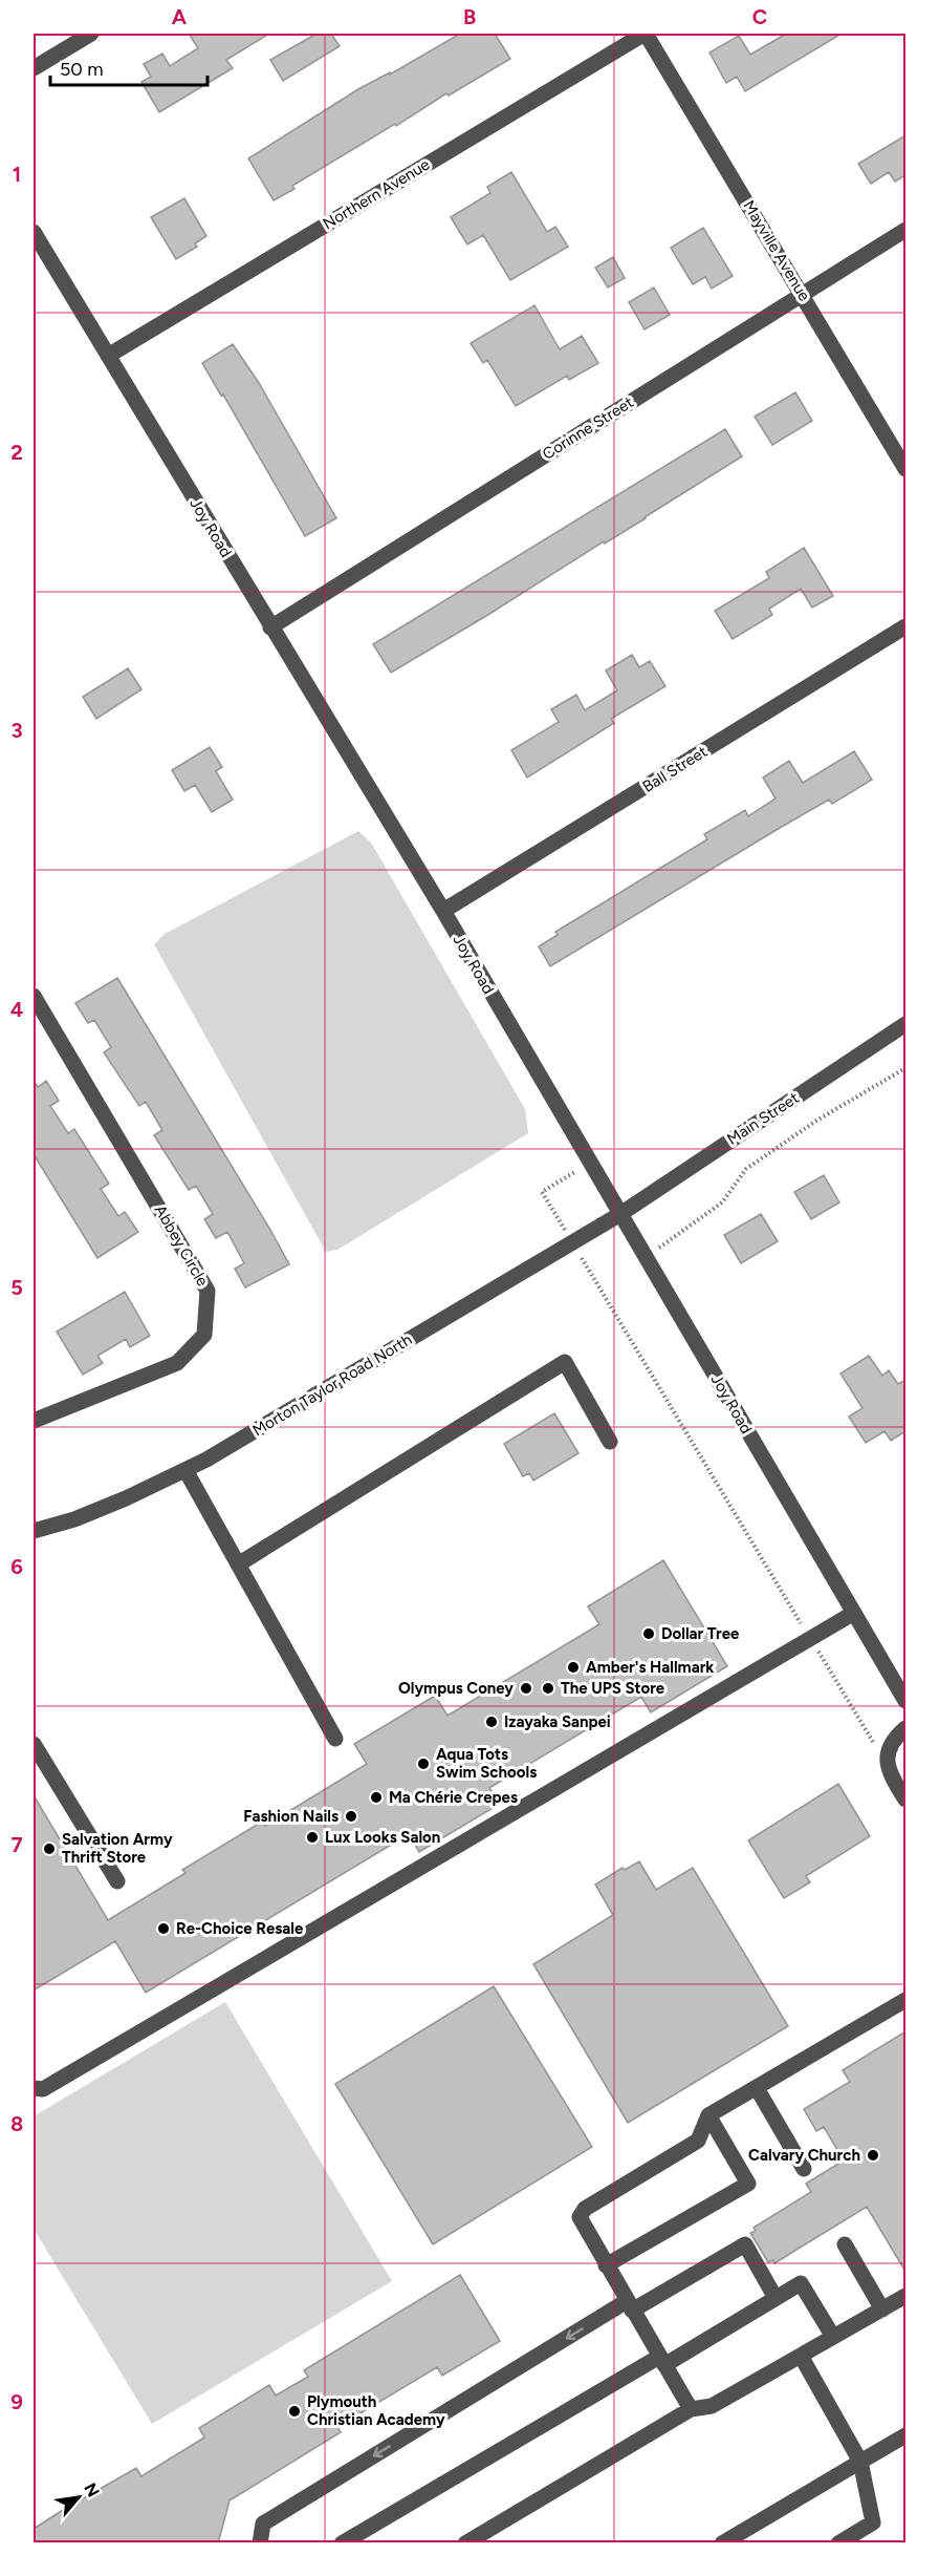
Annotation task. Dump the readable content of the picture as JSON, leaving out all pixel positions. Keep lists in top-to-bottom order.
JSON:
{
  "streets": {
    "street": [
      "Northern Avenue",
      "Mayville Avenue",
      "Corinne Street",
      "Joy Road",
      "Ball Street",
      "Main Street",
      "Abbey Circle",
      "Morton Taylor Road North"
    ]
  },
  "crossings": [
    ["Northern Avenue", "Mayville Avenue"],
    ["Northern Avenue", "Joy Road"],
    ["Mayville Avenue", "Corinne Street"],
    ["Corinne Street", "Joy Road"],
    ["Joy Road", "Ball Street"],
    ["Joy Road", "Main Street"],
    ["Joy Road", "Morton Taylor Road North"],
    ["Main Street", "Morton Taylor Road North"]
  ],
  "places": [
    "Dollar Tree",
    "Amber's Hallmark",
    "Olympus Coney",
    "The UPS Store",
    "Izayaka Sanpei",
    "Aqua Tots Swim Schools",
    "Ma Chérie Crepes",
    "Fashion Nails",
    "Lux Looks Salon",
    "Salvation Army Thrift Store",
    "Re-Choice Resale",
    "Calvary Church",
    "Plymouth Christian Academy"
  ],
  "scale_bar": "50 m",
  "north": "top right",
  "grid": {
    "columns": ["A", "B", "C"],
    "rows": [
      "1",
      "2",
      "3",
      "4",
      "5",
      "6",
      "7",
      "8",
      "9"
    ]
  }
}
